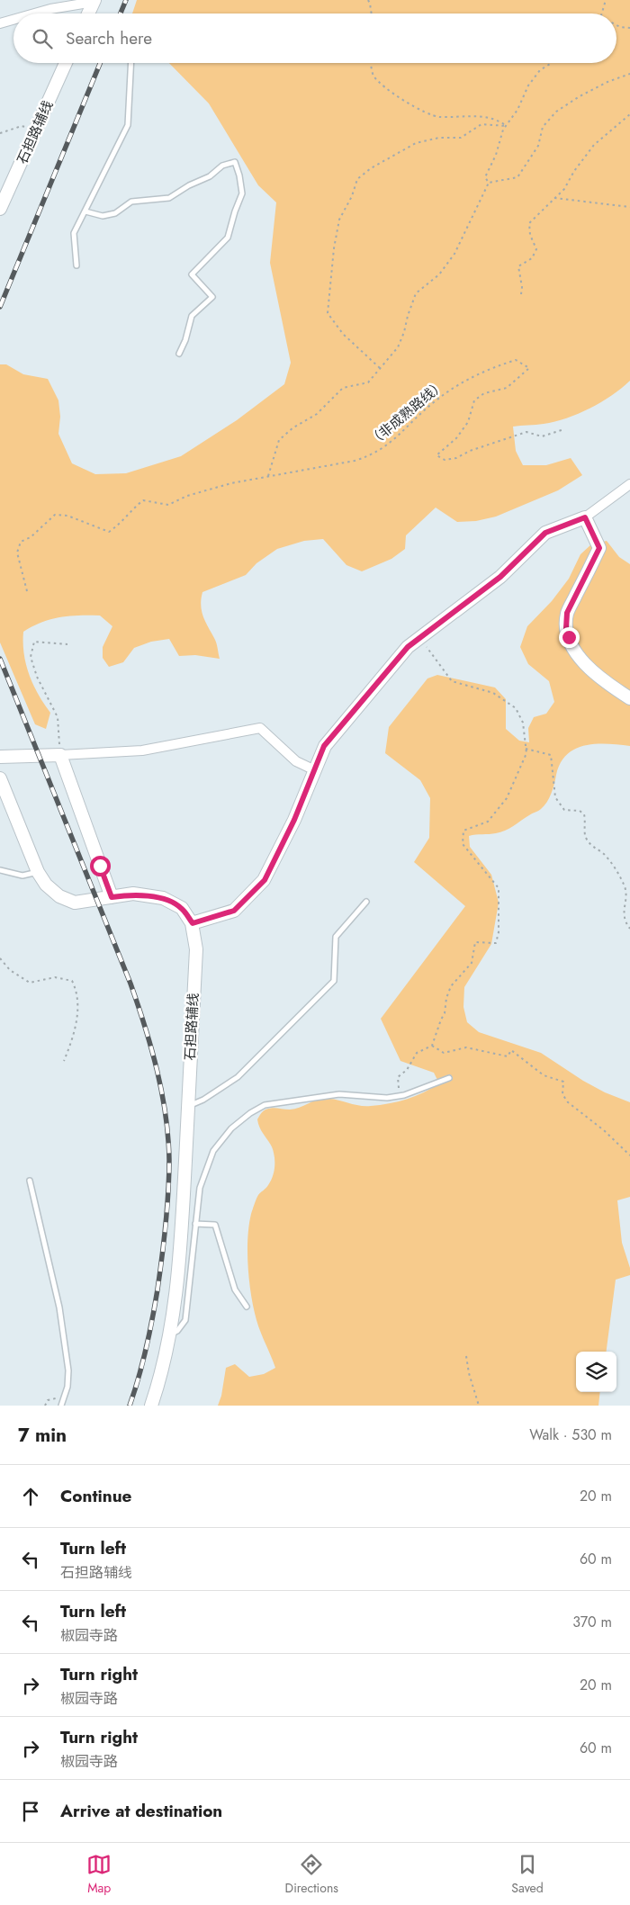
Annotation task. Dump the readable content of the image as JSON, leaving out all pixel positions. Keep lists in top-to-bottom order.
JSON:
{
  "streets": {
    "main road": ["石担路辅线"],
    "path": ["（非成熟路线）"]
  },
  "page": {
    "search": "Search here",
    "heading": ["7 min", "Walk · 530 m"],
    "list": [
      ["Continue", "20 m"],
      ["Turn left", "石担路辅线", "60 m"],
      ["Turn left", "椒园寺路", "370 m"],
      ["Turn right", "椒园寺路", "20 m"],
      ["Turn right", "椒园寺路", "60 m"],
      "Arrive at destination"
    ],
    "nav": ["Map", "Directions", "Saved"]
  }
}
